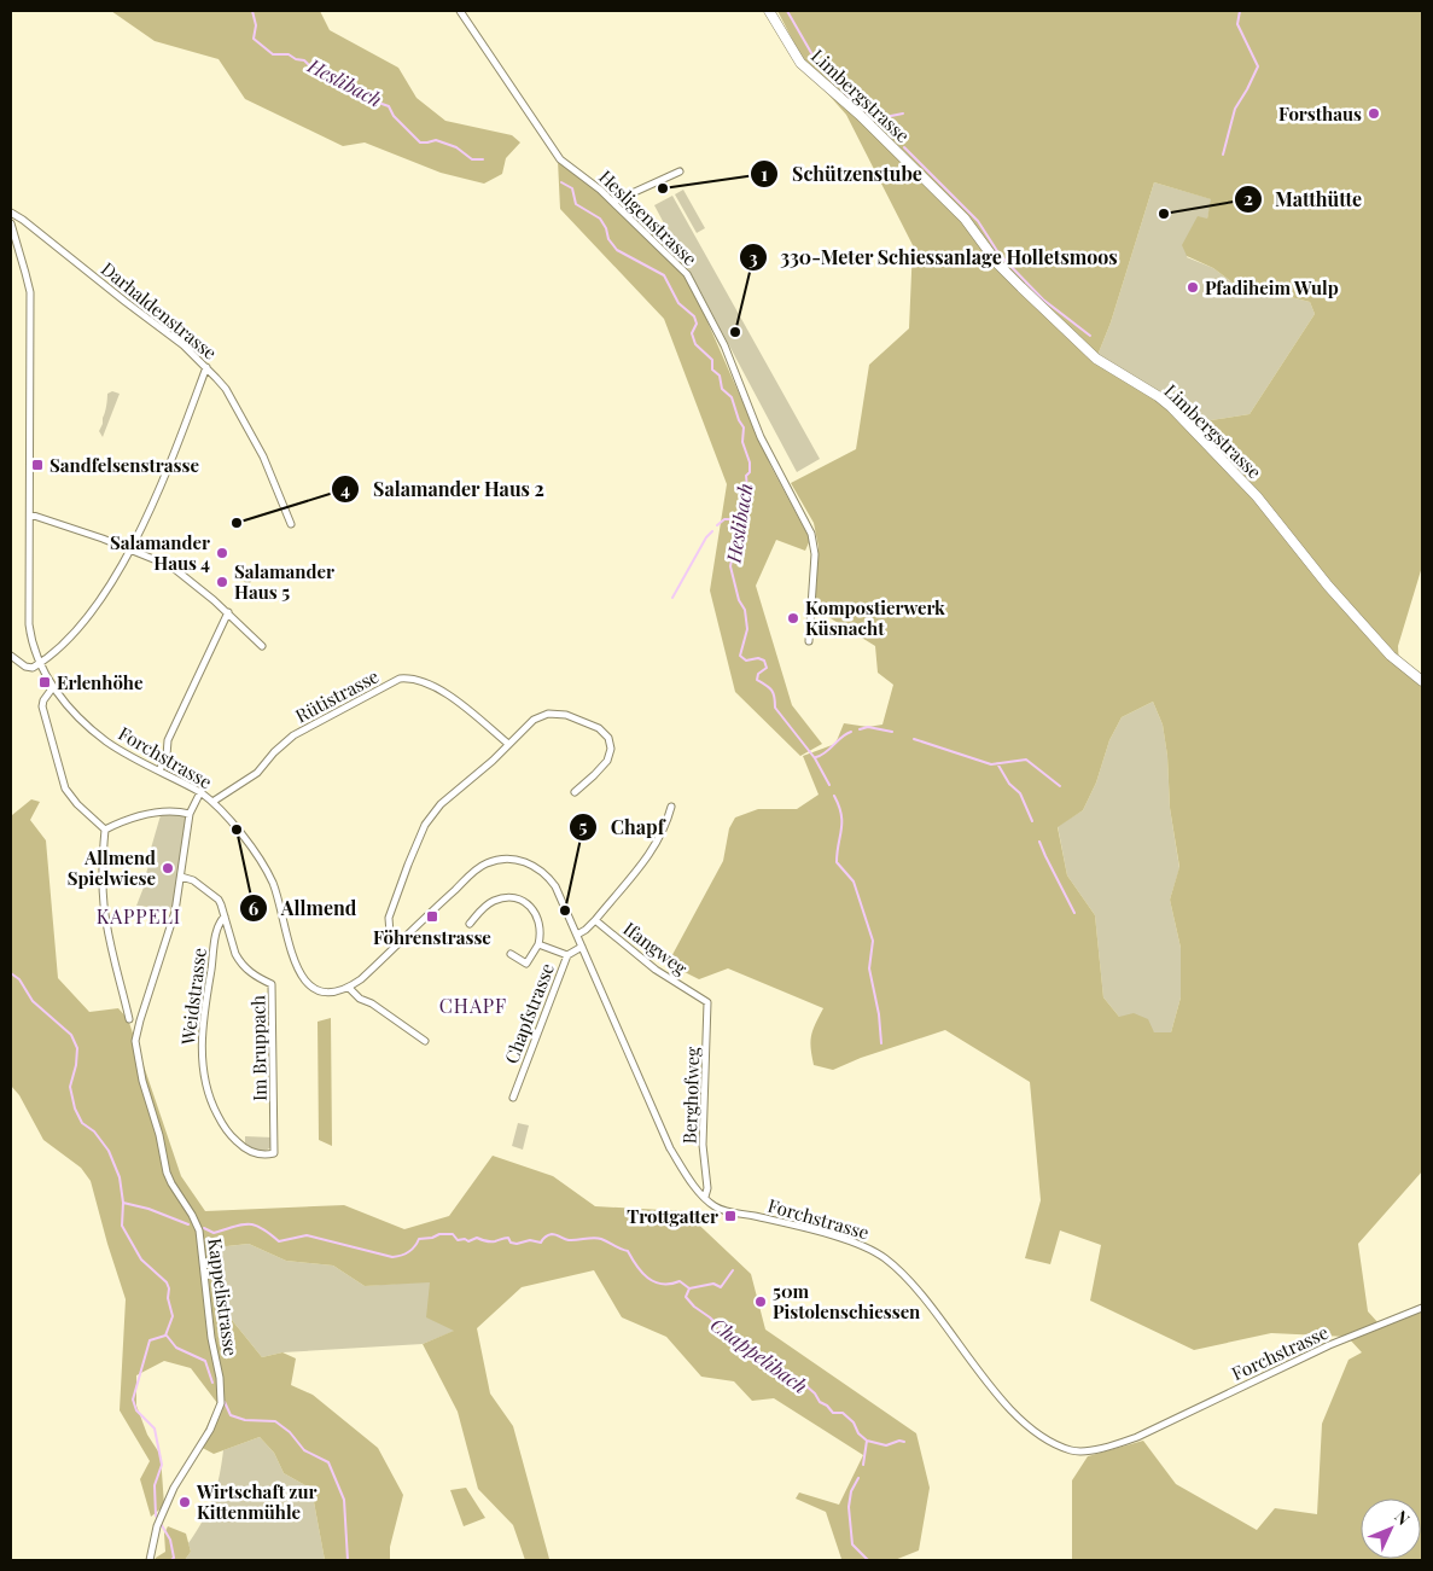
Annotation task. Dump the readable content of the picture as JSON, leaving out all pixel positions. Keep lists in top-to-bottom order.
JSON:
{
  "streets": {
    "street": [
      "Limbergstrasse",
      "Hesligenstrasse",
      "Darhaldenstrasse",
      "Rütistrasse",
      "Forchstrasse",
      "Ifangweg",
      "Weidstrasse",
      "Chapfstrasse",
      "Im Bruppach",
      "Berghofweg",
      "Kappelistrasse"
    ]
  },
  "crossings": [
    ["Rütistrasse", "Forchstrasse"],
    ["Forchstrasse", "Chapfstrasse"],
    ["Forchstrasse", "Berghofweg"],
    ["Ifangweg", "Berghofweg"],
    ["Weidstrasse", "Im Bruppach"],
    ["Im Bruppach", "Kappelistrasse"]
  ],
  "districts": ["KAPPELI", "CHAPF"],
  "water": ["Heslibach", "Chappelibach"],
  "places": {
    "other": [
      "Forsthaus",
      "Schützenstube",
      "Matthütte",
      "Pfadiheim Wulp",
      "330-Meter Schiessanlage Holletsmoos",
      "Salamander Haus 2",
      "Salamander Haus 4",
      "Salamander Haus 5",
      "Kompostierwerk Küsnacht",
      "Allmend",
      "Allmend Spielwiese",
      "Chapf",
      "50m Pistolenschiessen",
      "Wirtschaft zur Kittenmühle"
    ],
    "transit": [
      "Sandfelsenstrasse",
      "Erlenhöhe",
      "Föhrenstrasse",
      "Trottgatter"
    ]
  },
  "north": "top right"
}
